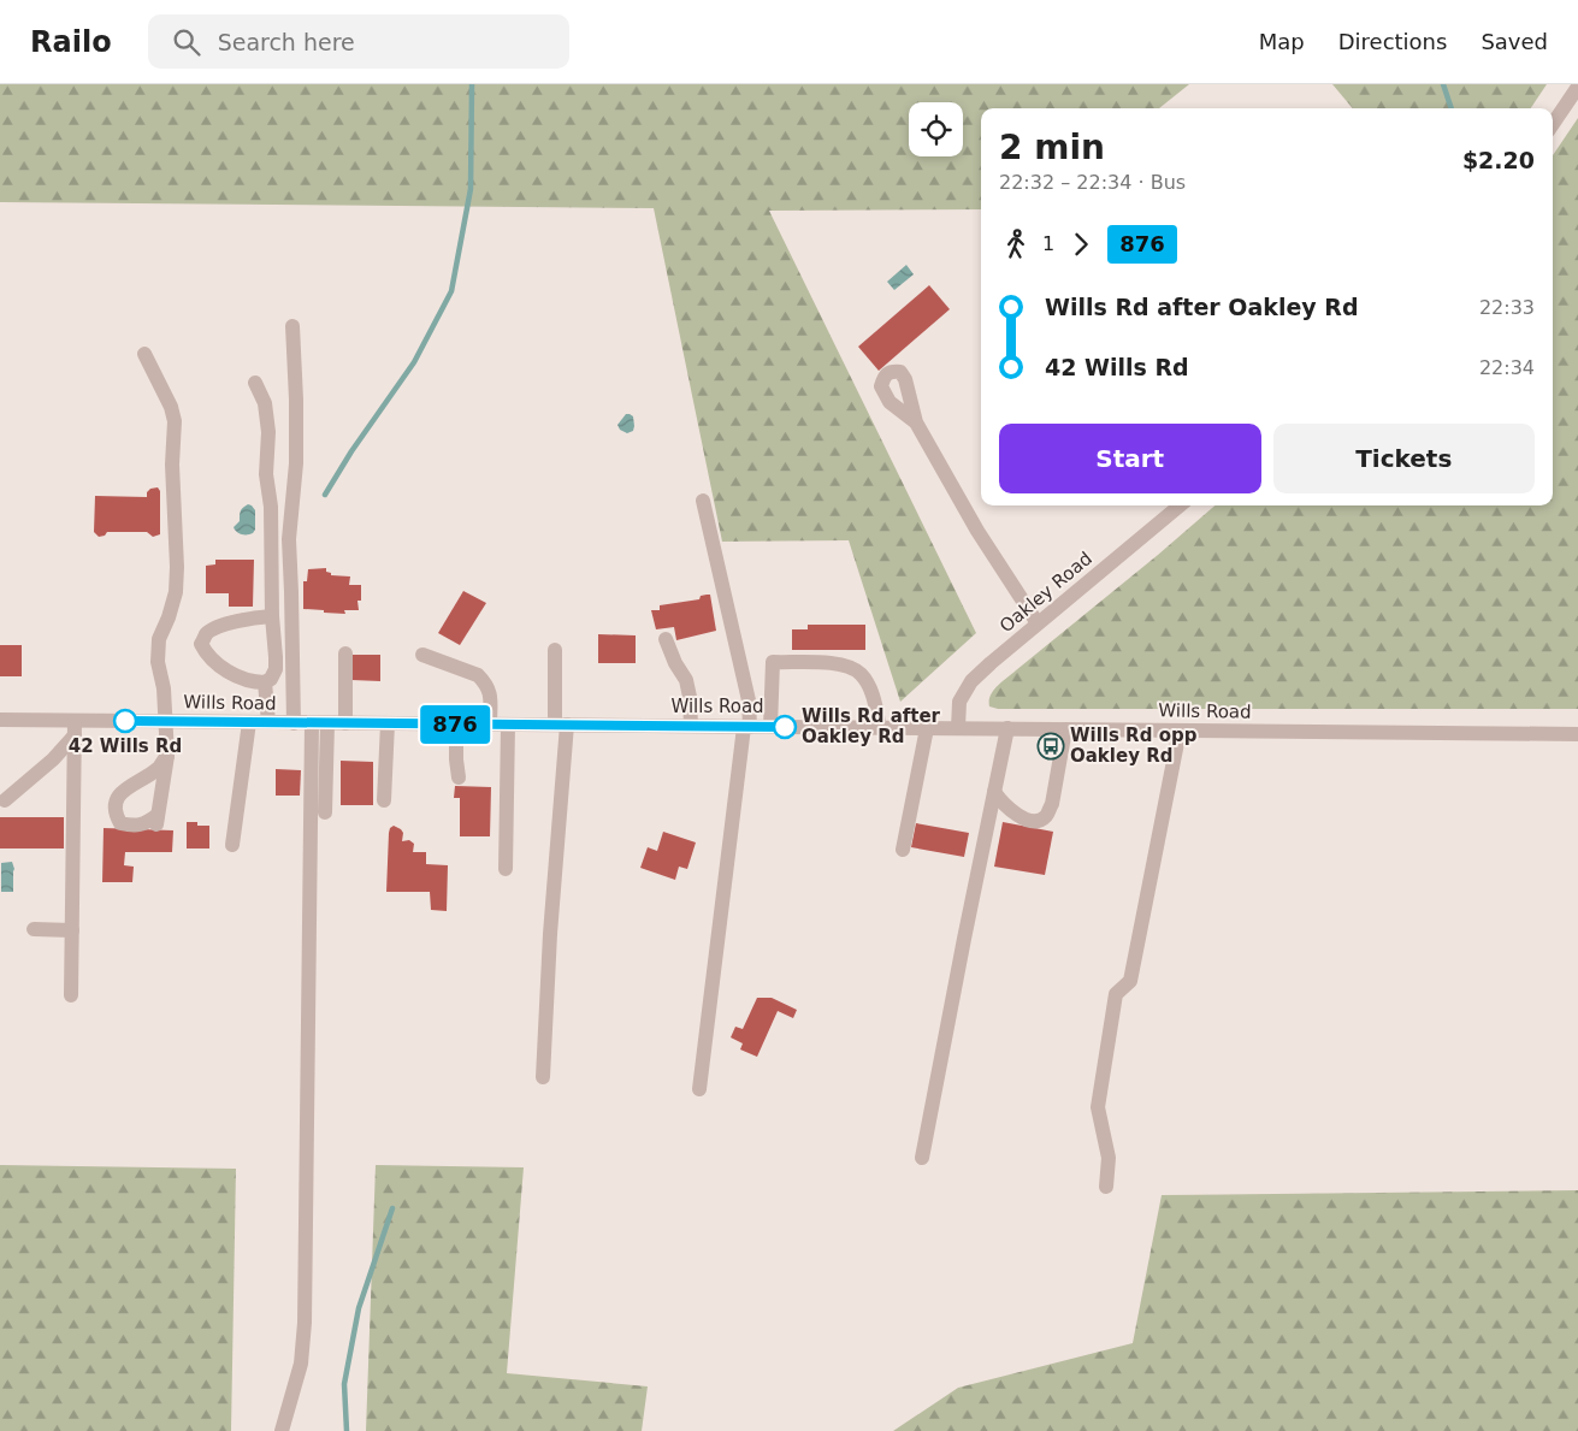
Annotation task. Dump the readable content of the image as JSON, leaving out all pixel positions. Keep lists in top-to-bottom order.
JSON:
{
  "streets": {
    "street": ["Oakley Road", "Wills Road"]
  },
  "crossings": [
    ["Oakley Road", "Wills Road"]
  ],
  "places": {
    "other": ["42 Wills Rd", "Wills Rd after Oakley Rd"],
    "bus stop": ["Wills Rd opp Oakley Rd"]
  },
  "lines": ["bus line 876"],
  "page": {
    "header": "Railo",
    "search": "Search here",
    "nav": ["Map", "Directions", "Saved"],
    "on_map": "876",
    "heading": ["2 min", "22:32 – 22:34 · Bus", "$2.20"],
    "legs": ["1", "876"],
    "list": [
      {
        "name": "Wills Rd after Oakley Rd",
        "value": "22:33"
      },
      {
        "name": "42 Wills Rd",
        "value": "22:34"
      }
    ],
    "buttons": ["Start", "Tickets"]
  }
}
